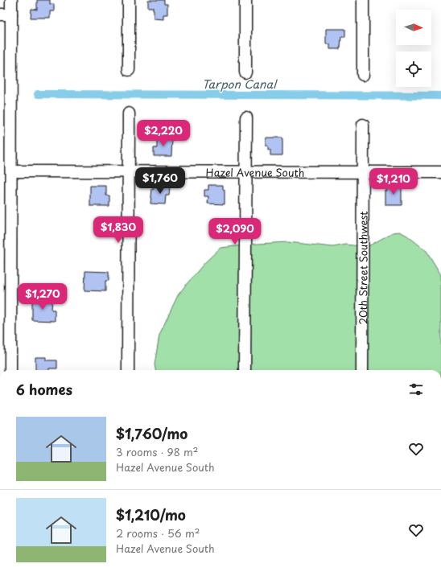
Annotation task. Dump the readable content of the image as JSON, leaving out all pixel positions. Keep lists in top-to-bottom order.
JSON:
{
  "streets": {
    "street": ["Hazel Avenue South", "20th Street Southwest"]
  },
  "crossings": [
    ["Hazel Avenue South", "20th Street Southwest"]
  ],
  "water": ["Tarpon Canal"],
  "north": "right",
  "page": {
    "price": [
      "$2,220",
      "$1,760",
      "$1,210",
      "$1,830",
      "$2,090",
      "$1,270"
    ],
    "heading": "6 homes",
    "list": [
      {
        "name": "$1,760/mo",
        "note": "3 rooms · 98 m² · Hazel Avenue South"
      },
      {
        "name": "$1,210/mo",
        "note": "2 rooms · 56 m² · Hazel Avenue South"
      }
    ]
  }
}
